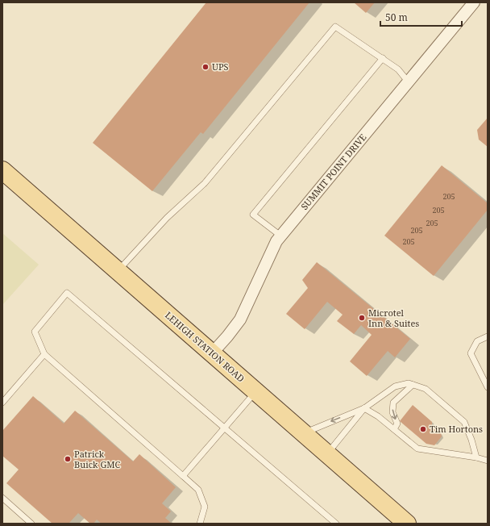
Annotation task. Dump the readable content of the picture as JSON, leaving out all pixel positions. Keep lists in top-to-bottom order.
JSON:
{
  "streets": {
    "main road": ["LEHIGH STATION ROAD"],
    "street": ["SUMMIT POINT DRIVE"]
  },
  "crossings": [
    ["SUMMIT POINT DRIVE", "LEHIGH STATION ROAD"]
  ],
  "places": [
    "UPS",
    "Microtel Inn & Suites",
    "Tim Hortons",
    "Patrick Buick GMC"
  ],
  "house_numbers": [
    "205",
    "205",
    "205",
    "205",
    "205"
  ],
  "scale_bar": "50 m"
}
